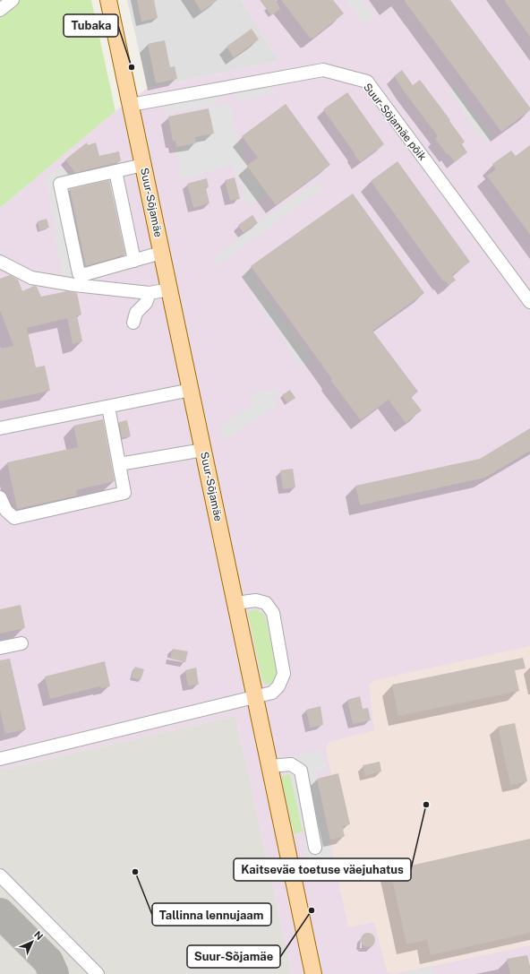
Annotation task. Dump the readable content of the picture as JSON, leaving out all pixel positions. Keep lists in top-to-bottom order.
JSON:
{
  "streets": {
    "main road": ["Suur-Sõjamäe"],
    "street": ["Suur-Sõjamäe põik"]
  },
  "crossings": [
    ["Suur-Sõjamäe põik", "Suur-Sõjamäe"]
  ],
  "places": [
    "Tubaka",
    "Kaitseväe toetuse väejuhatus",
    "Tallinna lennujaam",
    "Suur-Sõjamäe"
  ],
  "north": "top right"
}
